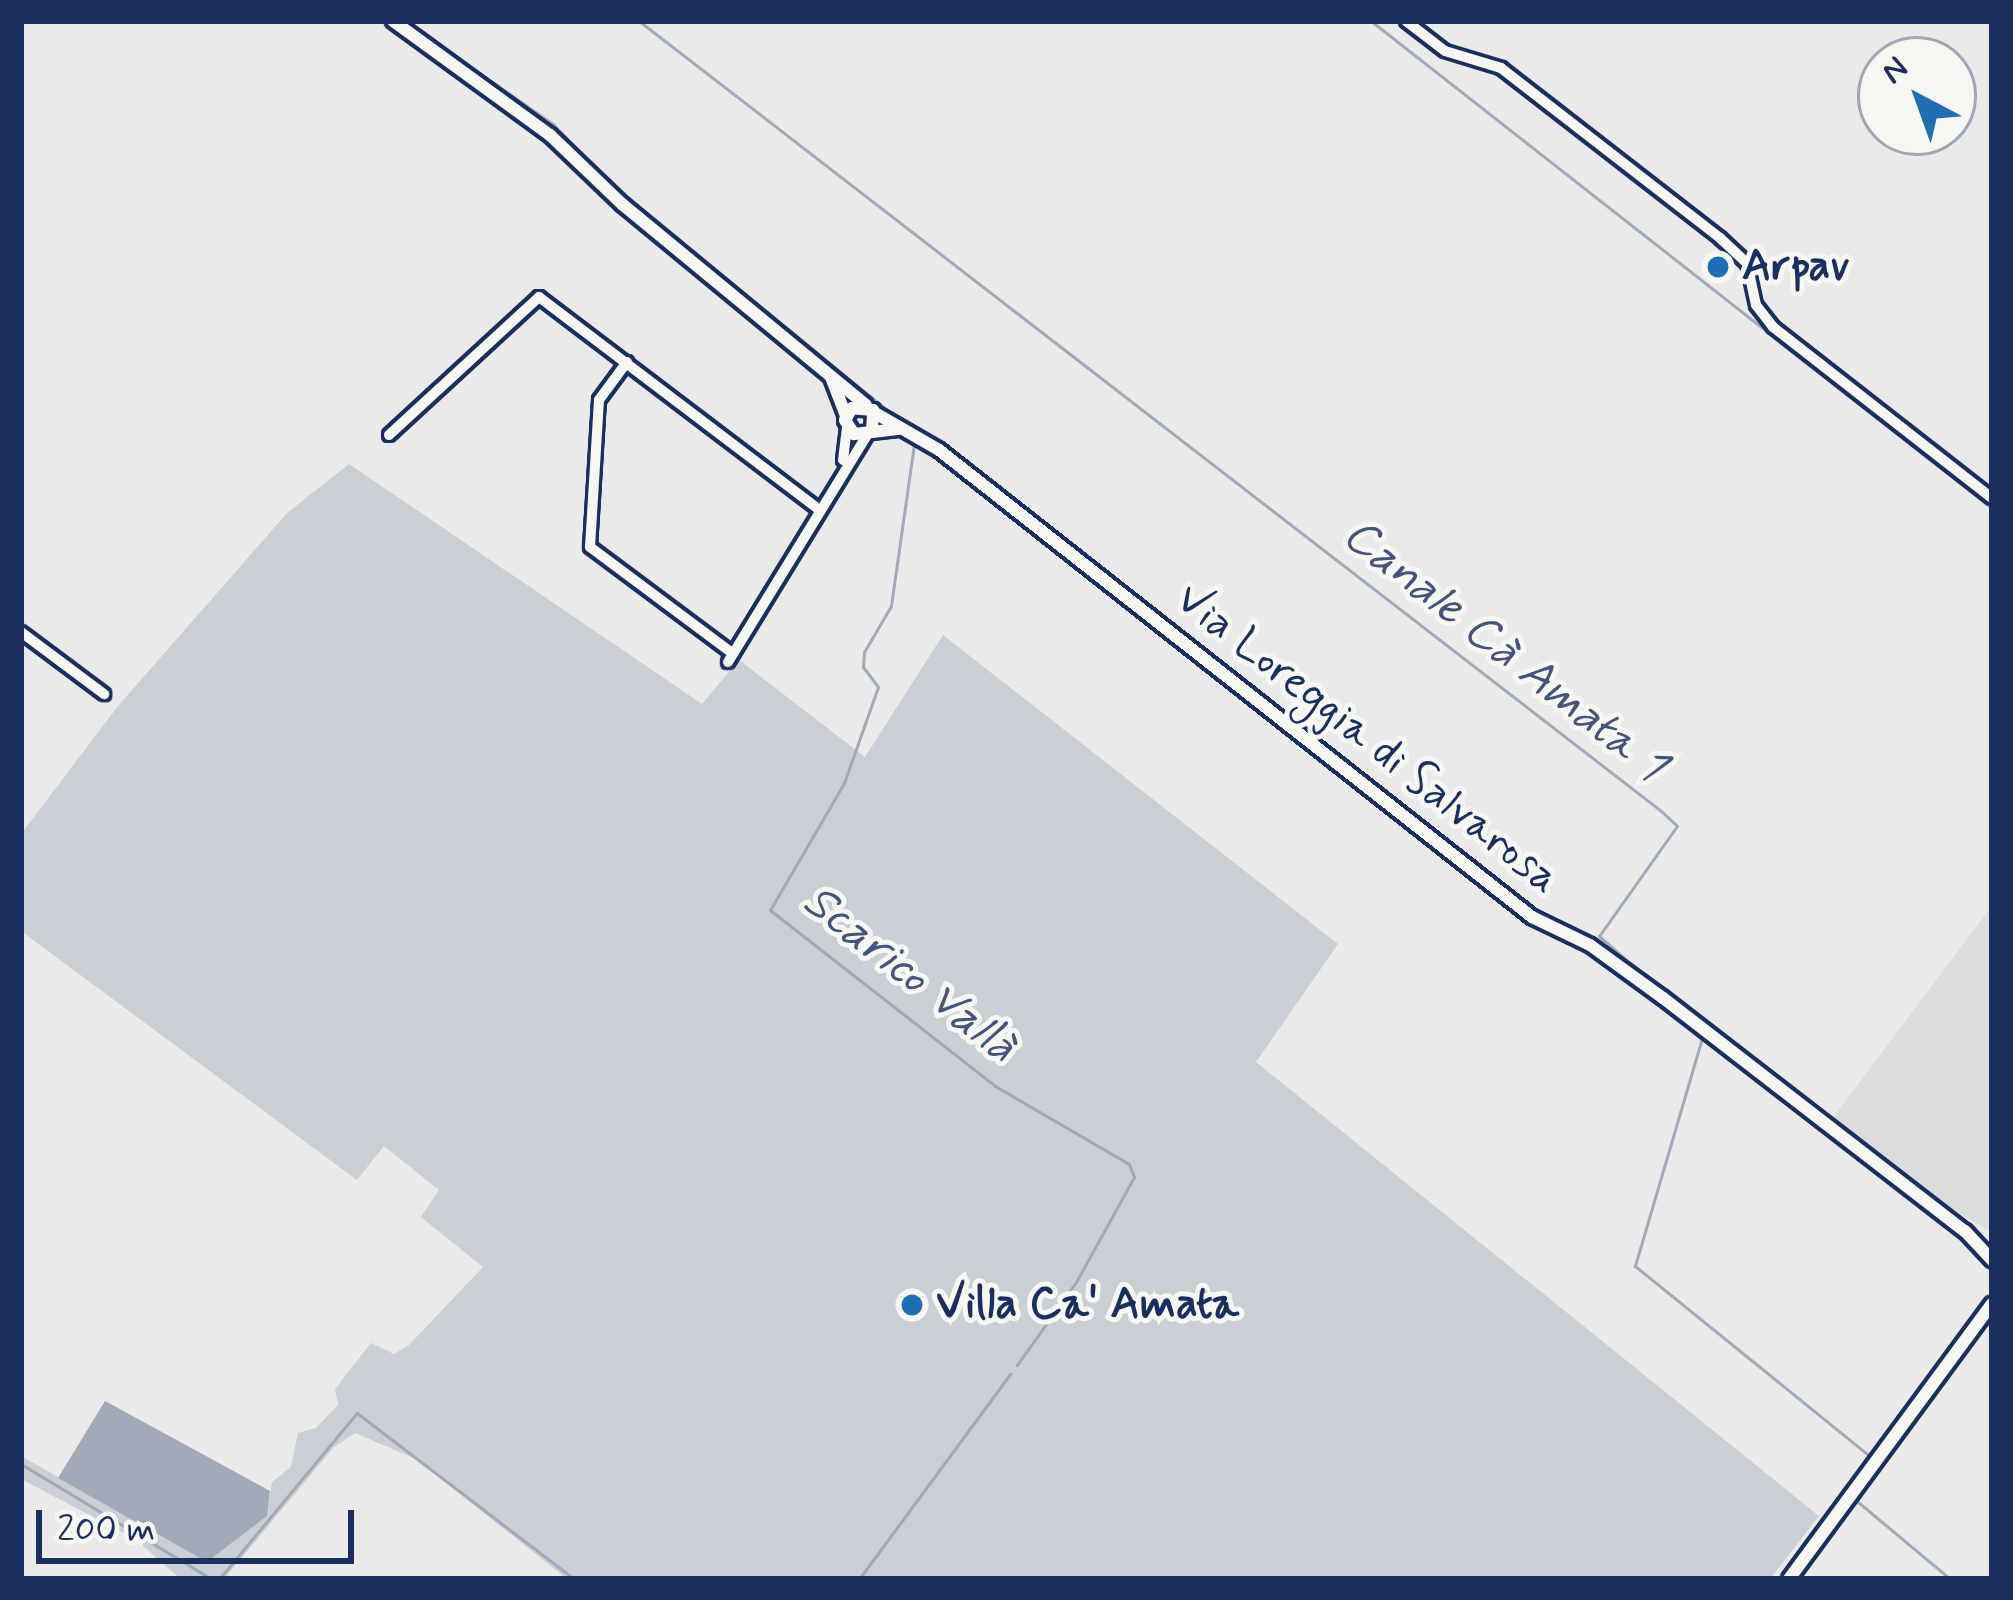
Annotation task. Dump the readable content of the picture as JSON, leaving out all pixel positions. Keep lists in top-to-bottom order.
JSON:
{
  "streets": {
    "street": ["Via Loreggia di Salvarosa"]
  },
  "water": ["Canale Cà Amata 1", "Scarico Vallà"],
  "places": ["Arpav", "Villa Ca' Amata"],
  "scale_bar": "200 m",
  "north": "top left"
}
